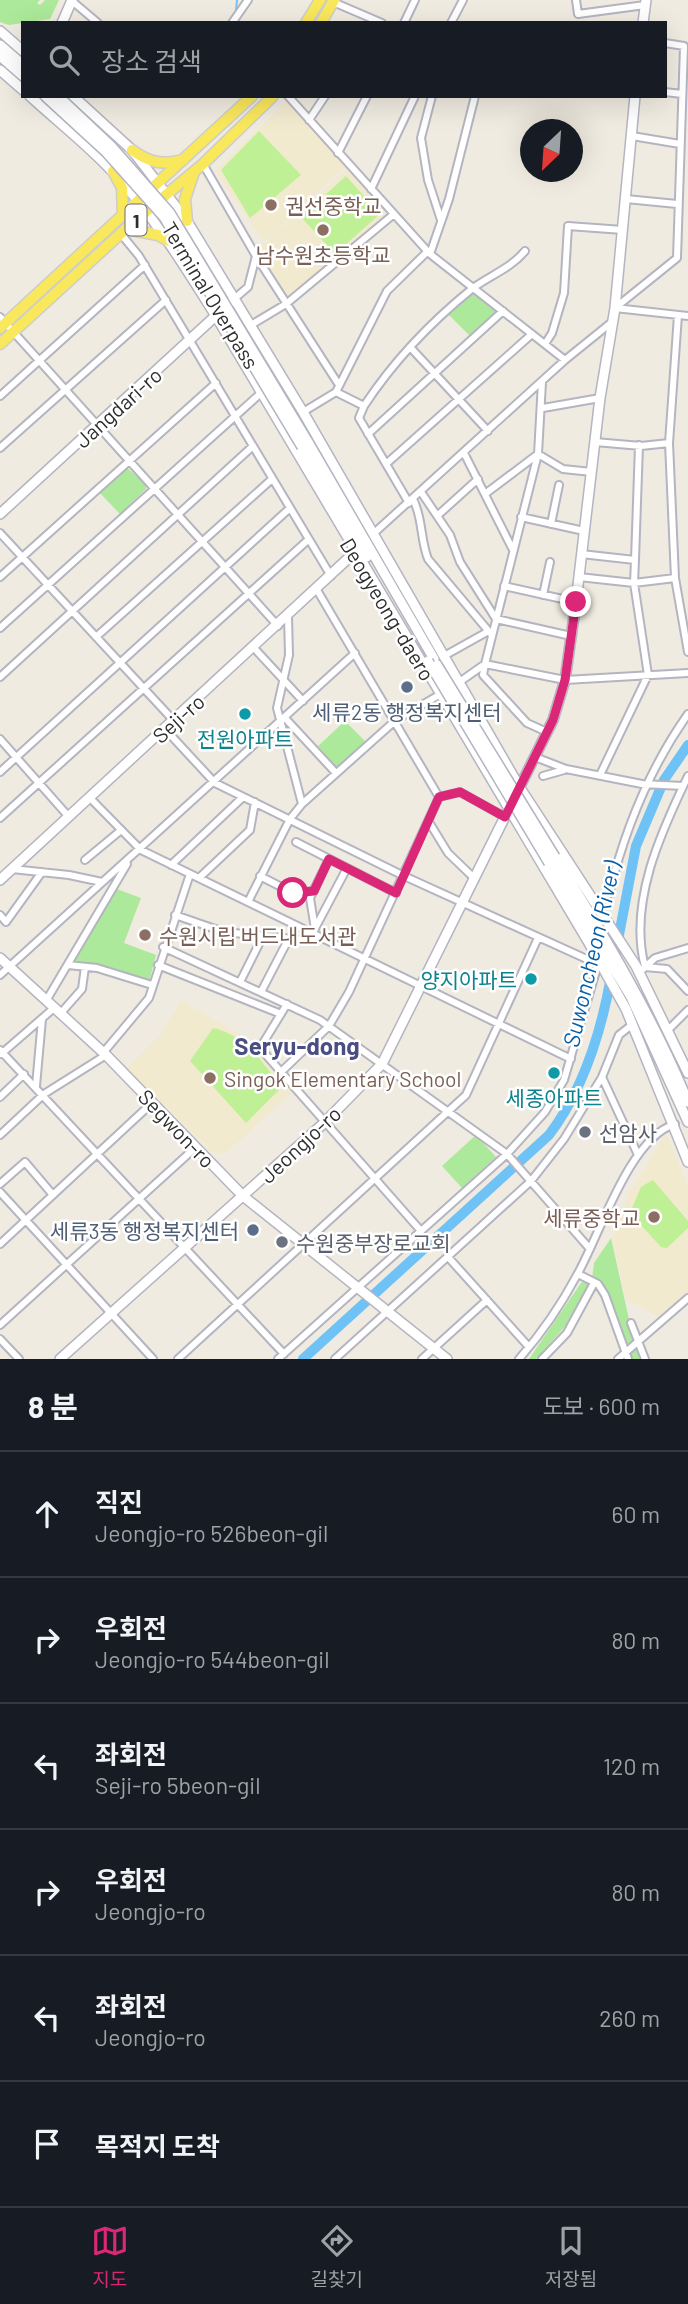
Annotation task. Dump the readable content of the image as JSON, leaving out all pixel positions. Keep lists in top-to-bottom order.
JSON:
{
  "streets": {
    "main road": [
      "1",
      "Terminal Overpass",
      "Jangdari-ro",
      "Deogyeong-daero",
      "Seji-ro",
      "Segwon-ro",
      "Jeongjo-ro"
    ]
  },
  "crossings": [
    ["1", "Deogyeong-daero"],
    ["Terminal Overpass", "Deogyeong-daero"],
    ["Jangdari-ro", "Deogyeong-daero"],
    ["Deogyeong-daero", "Seji-ro"],
    ["Deogyeong-daero", "Jeongjo-ro"],
    ["Segwon-ro", "Jeongjo-ro"]
  ],
  "districts": ["Seryu-dong"],
  "water": ["Suwoncheon (River)"],
  "places": [
    "권선중학교",
    "남수원초등학교",
    "세류2동 행정복지센터",
    "전원아파트",
    "수원시립 버드내도서관",
    "양지아파트",
    "세종아파트",
    "Singok Elementary School",
    "선암사",
    "세류중학교",
    "세류3동 행정복지센터",
    "수원중부장로교회"
  ],
  "north": "bottom left",
  "page": {
    "search": "장소 검색",
    "heading": ["8 분", "도보 · 600 m"],
    "list": [
      ["직진", "Jeongjo-ro 526beon-gil", "60 m"],
      ["우회전", "Jeongjo-ro 544beon-gil", "80 m"],
      ["좌회전", "Seji-ro 5beon-gil", "120 m"],
      ["우회전", "Jeongjo-ro", "80 m"],
      ["좌회전", "Jeongjo-ro", "260 m"],
      "목적지 도착"
    ],
    "nav": ["지도", "길찾기", "저장됨"]
  }
}
